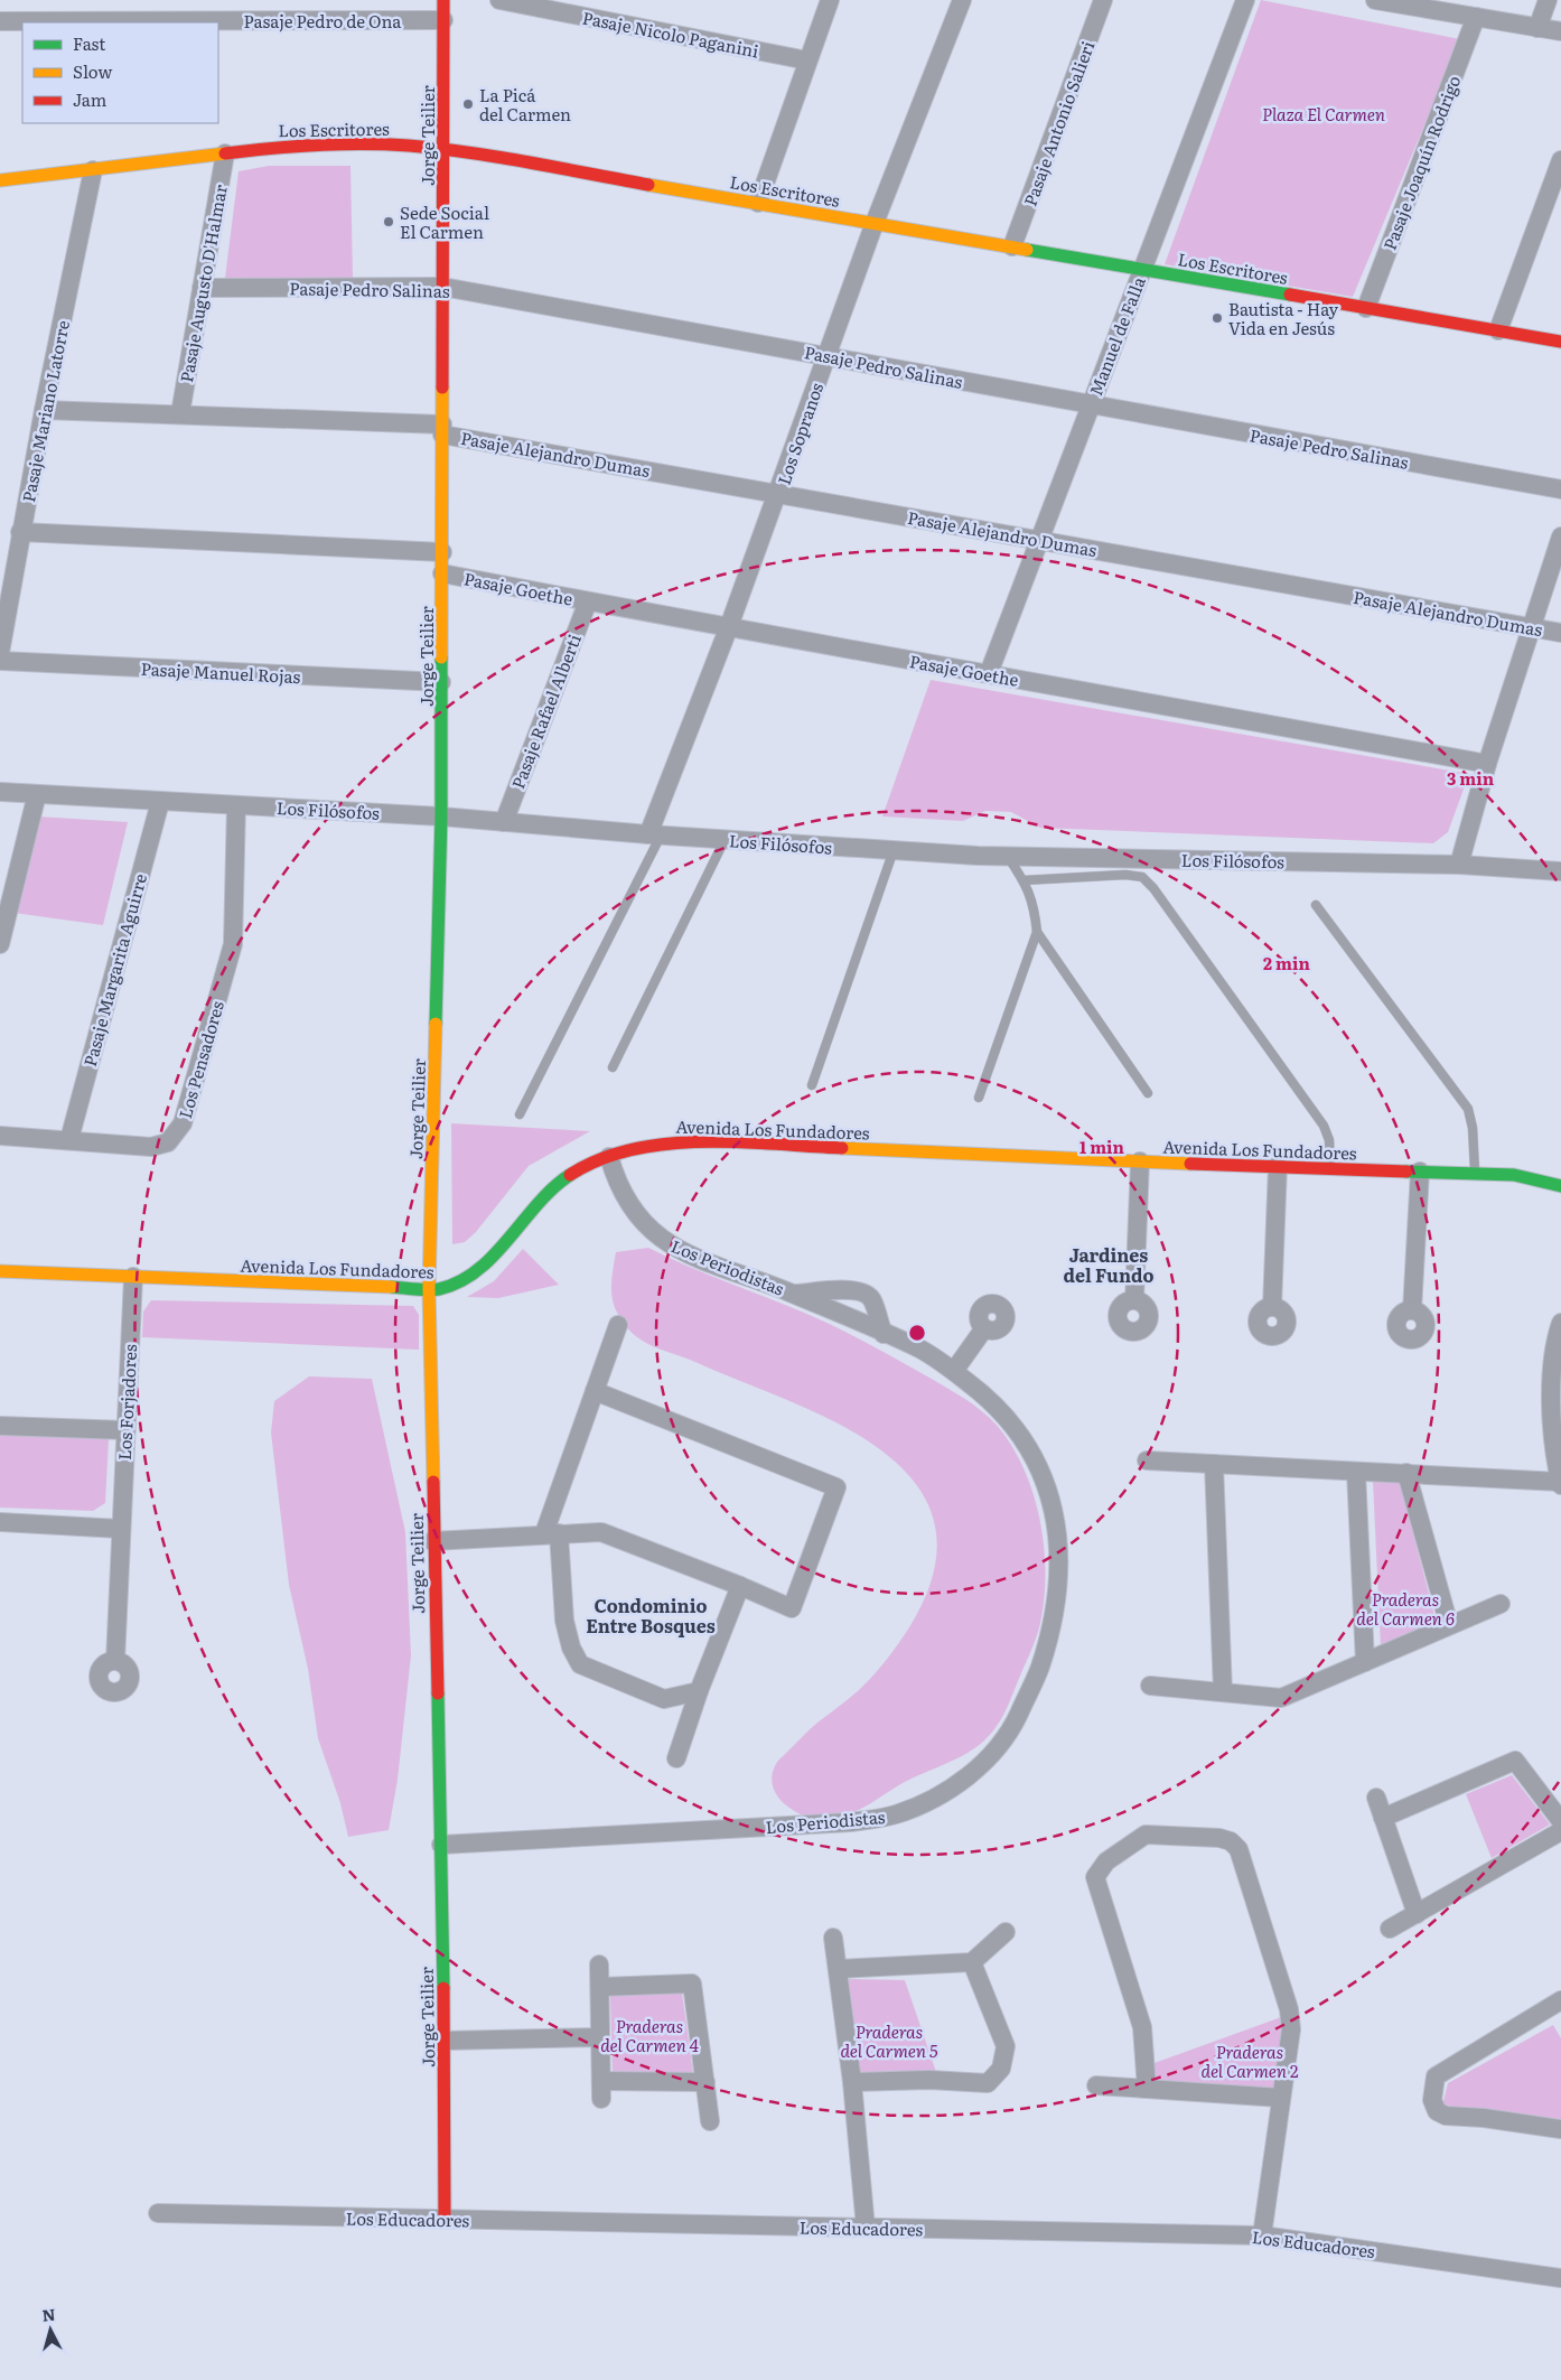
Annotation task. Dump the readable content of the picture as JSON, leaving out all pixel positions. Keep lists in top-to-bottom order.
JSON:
{
  "streets": {
    "street": [
      "Pasaje Pedro de Ona",
      "Pasaje Nicolo Paganini",
      "Pasaje Antonio Salieri",
      "Los Escritores",
      "Jorge Teilier",
      "Pasaje Joaquín Rodrigo",
      "Pasaje Augusto D'Halmar",
      "Pasaje Pedro Salinas",
      "Manuel de Falla",
      "Pasaje Mariano Latorre",
      "Los Sopranos",
      "Pasaje Alejandro Dumas",
      "Pasaje Goethe",
      "Pasaje Manuel Rojas",
      "Pasaje Rafael Alberti",
      "Los Filósofos",
      "Pasaje Margarita Aguirre",
      "Los Pensadores",
      "Avenida Los Fundadores",
      "Los Periodistas",
      "Los Forjadores",
      "Los Educadores"
    ]
  },
  "crossings": [
    ["Pasaje Pedro de Ona", "Jorge Teilier"],
    ["Pasaje Antonio Salieri", "Los Escritores"],
    ["Los Escritores", "Jorge Teilier"],
    ["Los Escritores", "Pasaje Joaquín Rodrigo"],
    ["Los Escritores", "Pasaje Augusto D'Halmar"],
    ["Los Escritores", "Manuel de Falla"],
    ["Los Escritores", "Pasaje Mariano Latorre"],
    ["Los Escritores", "Los Sopranos"],
    ["Jorge Teilier", "Pasaje Pedro Salinas"],
    ["Jorge Teilier", "Pasaje Alejandro Dumas"],
    ["Jorge Teilier", "Pasaje Goethe"],
    ["Jorge Teilier", "Pasaje Manuel Rojas"],
    ["Jorge Teilier", "Los Filósofos"],
    ["Jorge Teilier", "Avenida Los Fundadores"],
    ["Jorge Teilier", "Los Periodistas"],
    ["Jorge Teilier", "Los Educadores"],
    ["Pasaje Augusto D'Halmar", "Pasaje Pedro Salinas"],
    ["Pasaje Augusto D'Halmar", "Pasaje Alejandro Dumas"],
    ["Pasaje Pedro Salinas", "Manuel de Falla"],
    ["Pasaje Pedro Salinas", "Los Sopranos"],
    ["Manuel de Falla", "Pasaje Alejandro Dumas"],
    ["Manuel de Falla", "Pasaje Goethe"],
    ["Pasaje Mariano Latorre", "Pasaje Alejandro Dumas"],
    ["Los Sopranos", "Pasaje Alejandro Dumas"],
    ["Los Sopranos", "Pasaje Goethe"],
    ["Los Sopranos", "Los Filósofos"],
    ["Pasaje Goethe", "Pasaje Rafael Alberti"],
    ["Pasaje Rafael Alberti", "Los Filósofos"],
    ["Los Filósofos", "Pasaje Margarita Aguirre"],
    ["Los Filósofos", "Los Pensadores"],
    ["Pasaje Margarita Aguirre", "Los Pensadores"],
    ["Avenida Los Fundadores", "Los Periodistas"],
    ["Avenida Los Fundadores", "Los Forjadores"]
  ],
  "districts": ["Jardines del Fundo", "Condominio Entre Bosques"],
  "parks": [
    "Plaza El Carmen",
    "Praderas del Carmen 6",
    "Praderas del Carmen 4",
    "Praderas del Carmen 5",
    "Praderas del Carmen 2"
  ],
  "places": ["La Picá del Carmen", "Sede Social El Carmen", "Bautista - Hay Vida en Jesús"],
  "legend": ["Fast", "Slow", "Jam"],
  "north": "top",
  "rings": ["3 min", "2 min", "1 min"]
}
